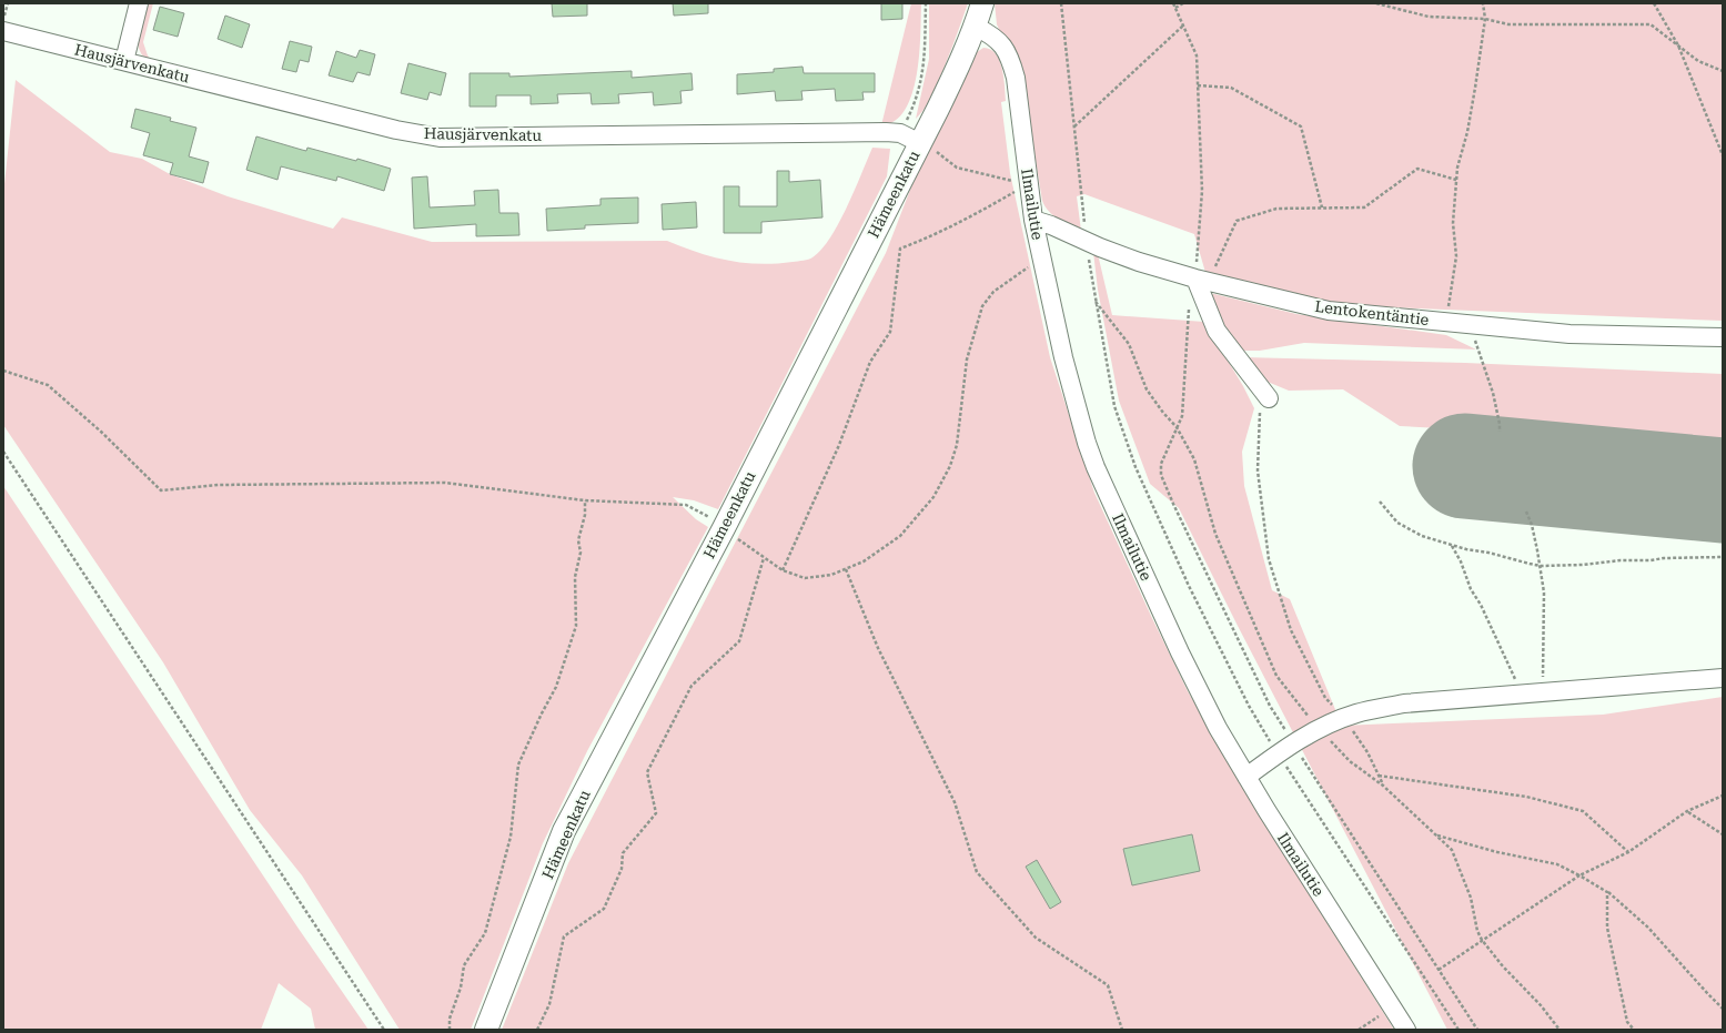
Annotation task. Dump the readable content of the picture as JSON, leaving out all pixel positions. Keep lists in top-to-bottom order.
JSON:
{
  "streets": {
    "main road": ["Hämeenkatu"],
    "street": ["Hausjärvenkatu", "Ilmailutie", "Lentokentäntie"]
  },
  "crossings": [
    ["Hausjärvenkatu", "Hämeenkatu"],
    ["Hämeenkatu", "Ilmailutie"],
    ["Ilmailutie", "Lentokentäntie"]
  ]
}
